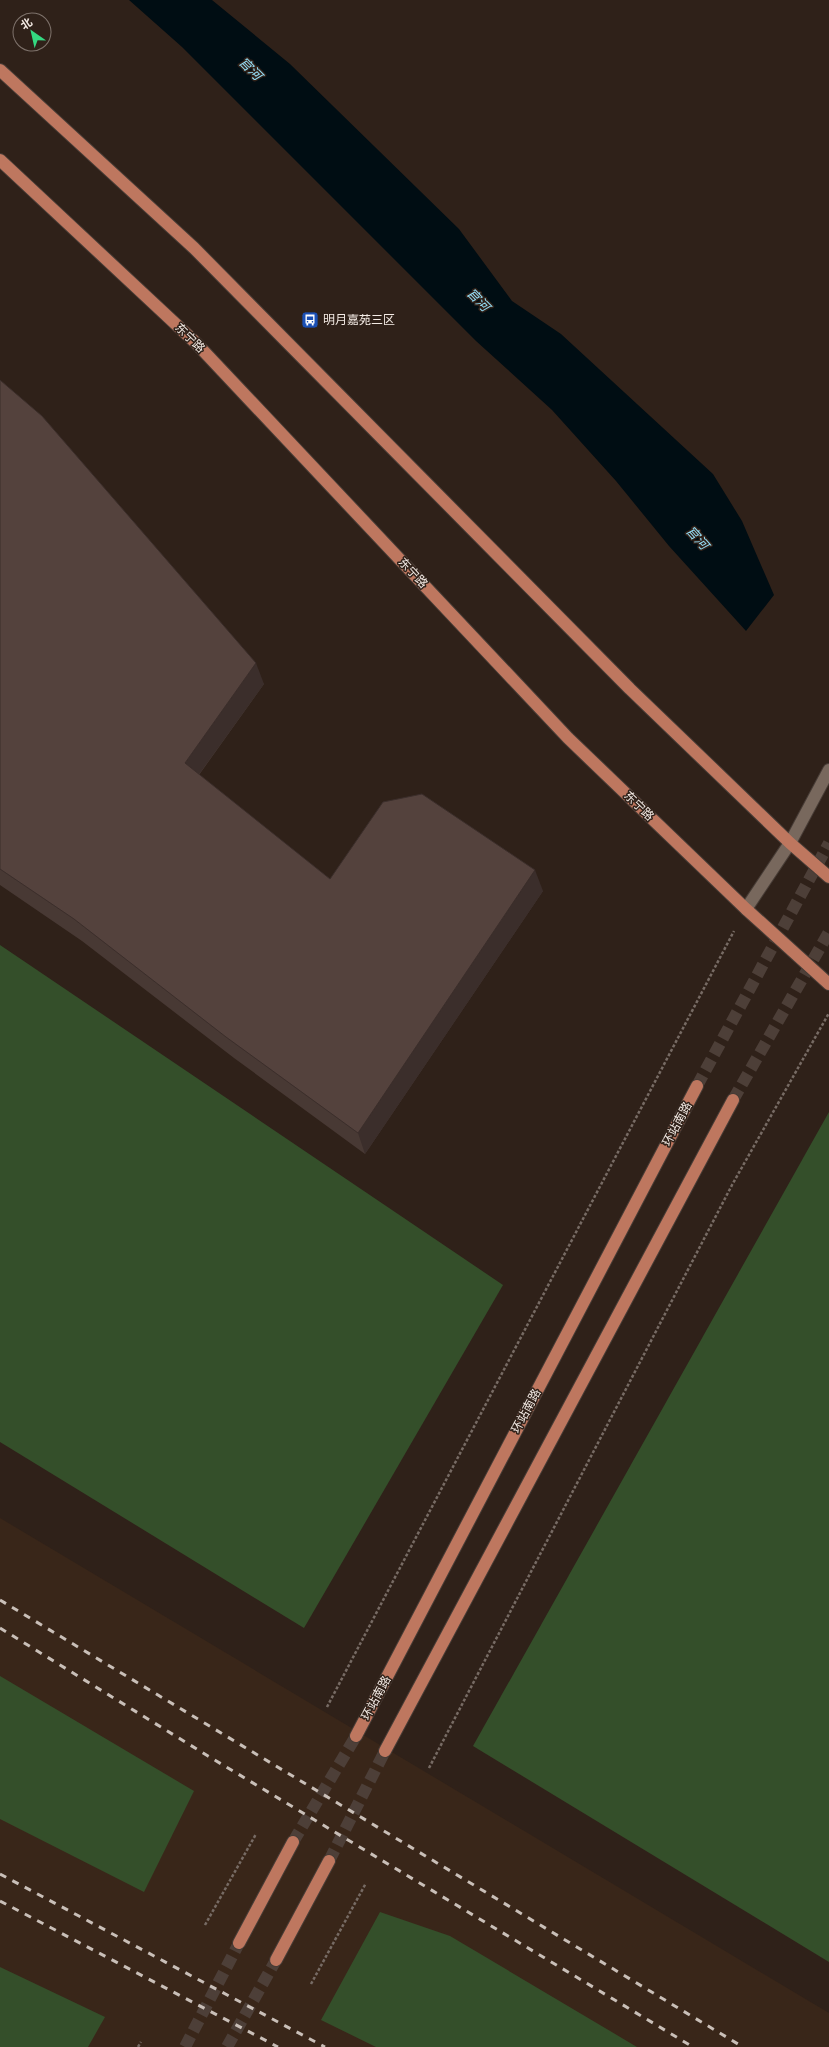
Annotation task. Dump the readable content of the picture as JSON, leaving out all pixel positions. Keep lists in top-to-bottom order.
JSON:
{
  "streets": {
    "main road": ["东宁路", "环站南路"]
  },
  "water": ["官河"],
  "places": {
    "bus stop": ["明月嘉苑三区"]
  },
  "north": "top left"
}
